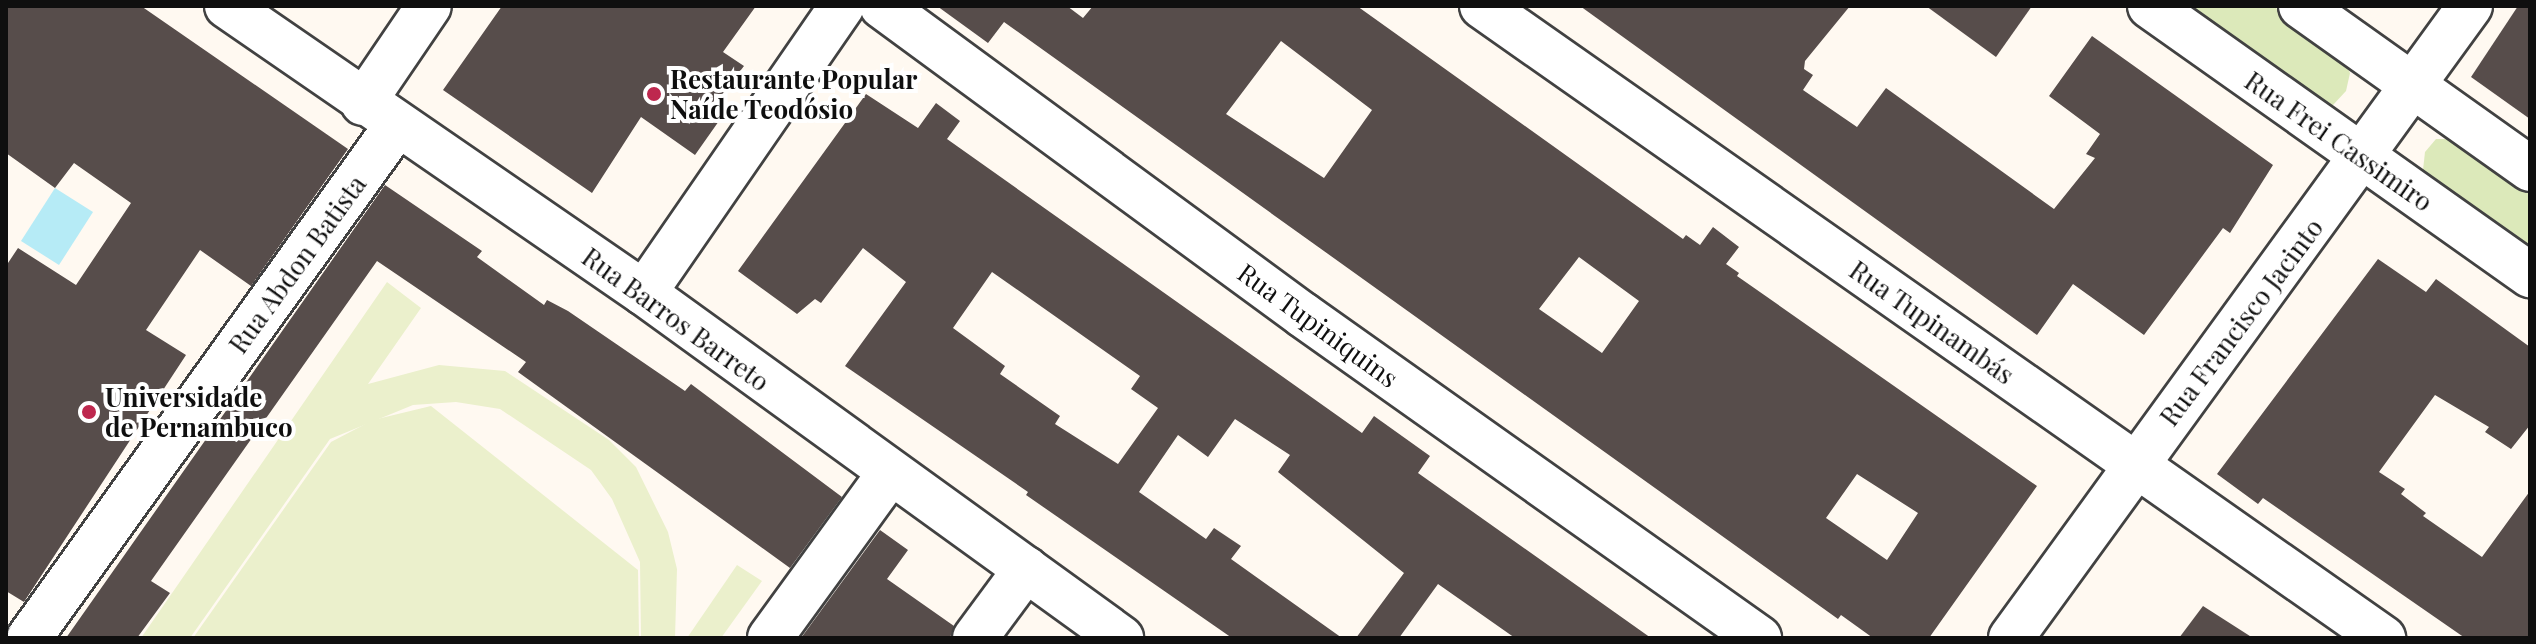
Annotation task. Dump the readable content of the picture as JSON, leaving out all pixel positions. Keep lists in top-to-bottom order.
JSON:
{
  "streets": {
    "street": [
      "Rua Frei Cassimiro",
      "Rua Abdon Batista",
      "Rua Barros Barreto",
      "Rua Tupinambás",
      "Rua Francisco Jacinto",
      "Rua Tupiniquins"
    ]
  },
  "crossings": [
    ["Rua Frei Cassimiro", "Rua Francisco Jacinto"],
    ["Rua Abdon Batista", "Rua Barros Barreto"],
    ["Rua Tupinambás", "Rua Francisco Jacinto"]
  ],
  "places": ["Restaurante Popular Naíde Teodósio", "Universidade de Pernambuco"]
}
